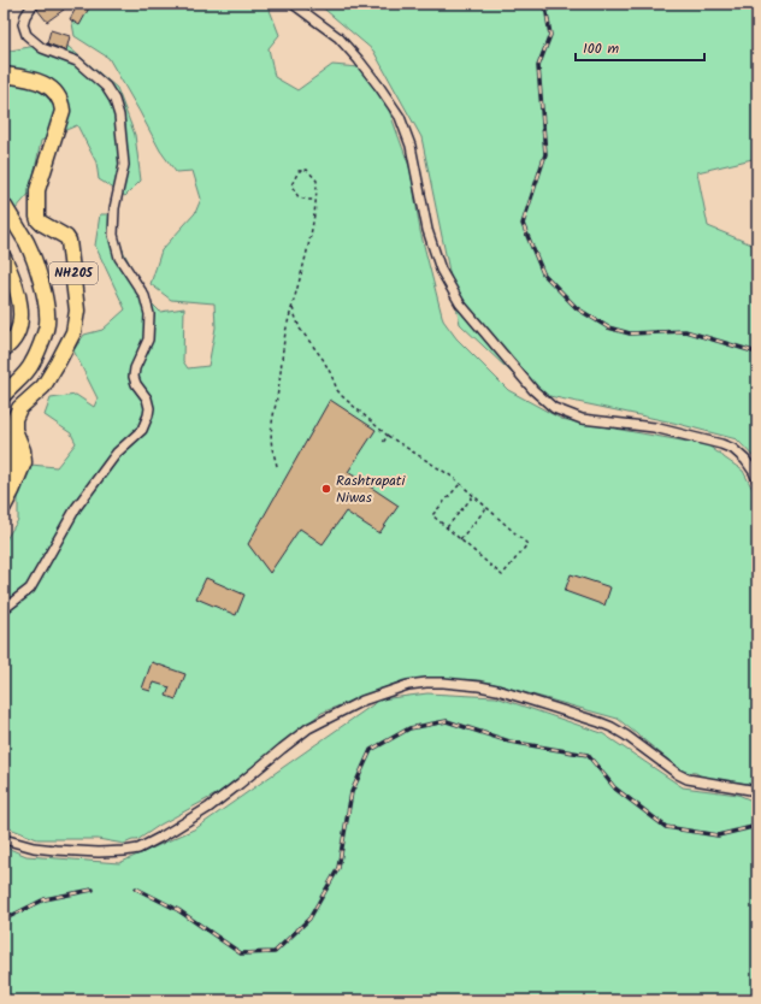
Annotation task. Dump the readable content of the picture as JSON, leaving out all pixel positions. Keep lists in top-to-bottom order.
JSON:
{
  "streets": {
    "highway": ["NH205"]
  },
  "places": ["Rashtrapati Niwas"],
  "scale_bar": "100 m"
}
